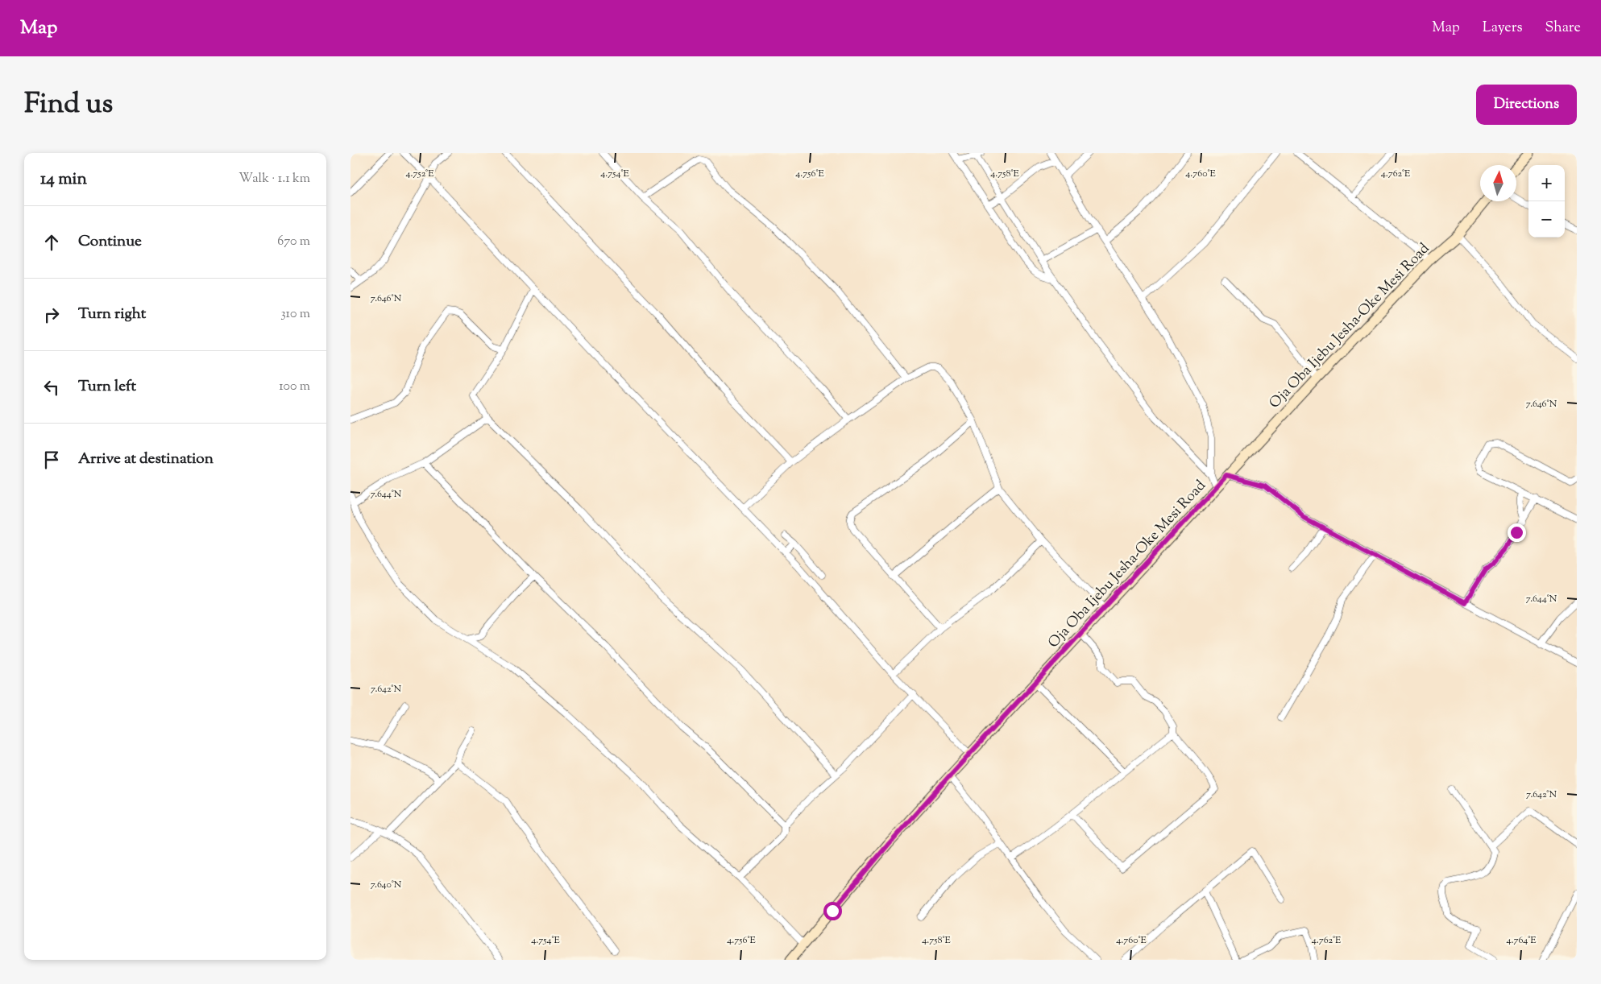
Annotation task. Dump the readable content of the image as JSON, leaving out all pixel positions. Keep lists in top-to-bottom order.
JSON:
{
  "streets": {
    "main road": ["Oja Oba Ijebu Jesha-Oke Mesi Road"]
  },
  "north": "top",
  "page": {
    "header": "Map",
    "nav": ["Map", "Layers", "Share"],
    "title": "Find us",
    "buttons": "Directions",
    "heading": ["14 min", "Walk · 1.1 km"],
    "map_buttons": ["+", "−"],
    "list": [
      ["Continue", "670 m"],
      ["Turn right", "310 m"],
      ["Turn left", "100 m"],
      "Arrive at destination"
    ]
  },
  "coordinates": [
    "4.752°E",
    "4.754°E",
    "4.756°E",
    "4.758°E",
    "4.760°E",
    "4.762°E",
    "7.646°N",
    "7.644°N",
    "7.642°N",
    "7.640°N",
    "4.764°E"
  ]
}
